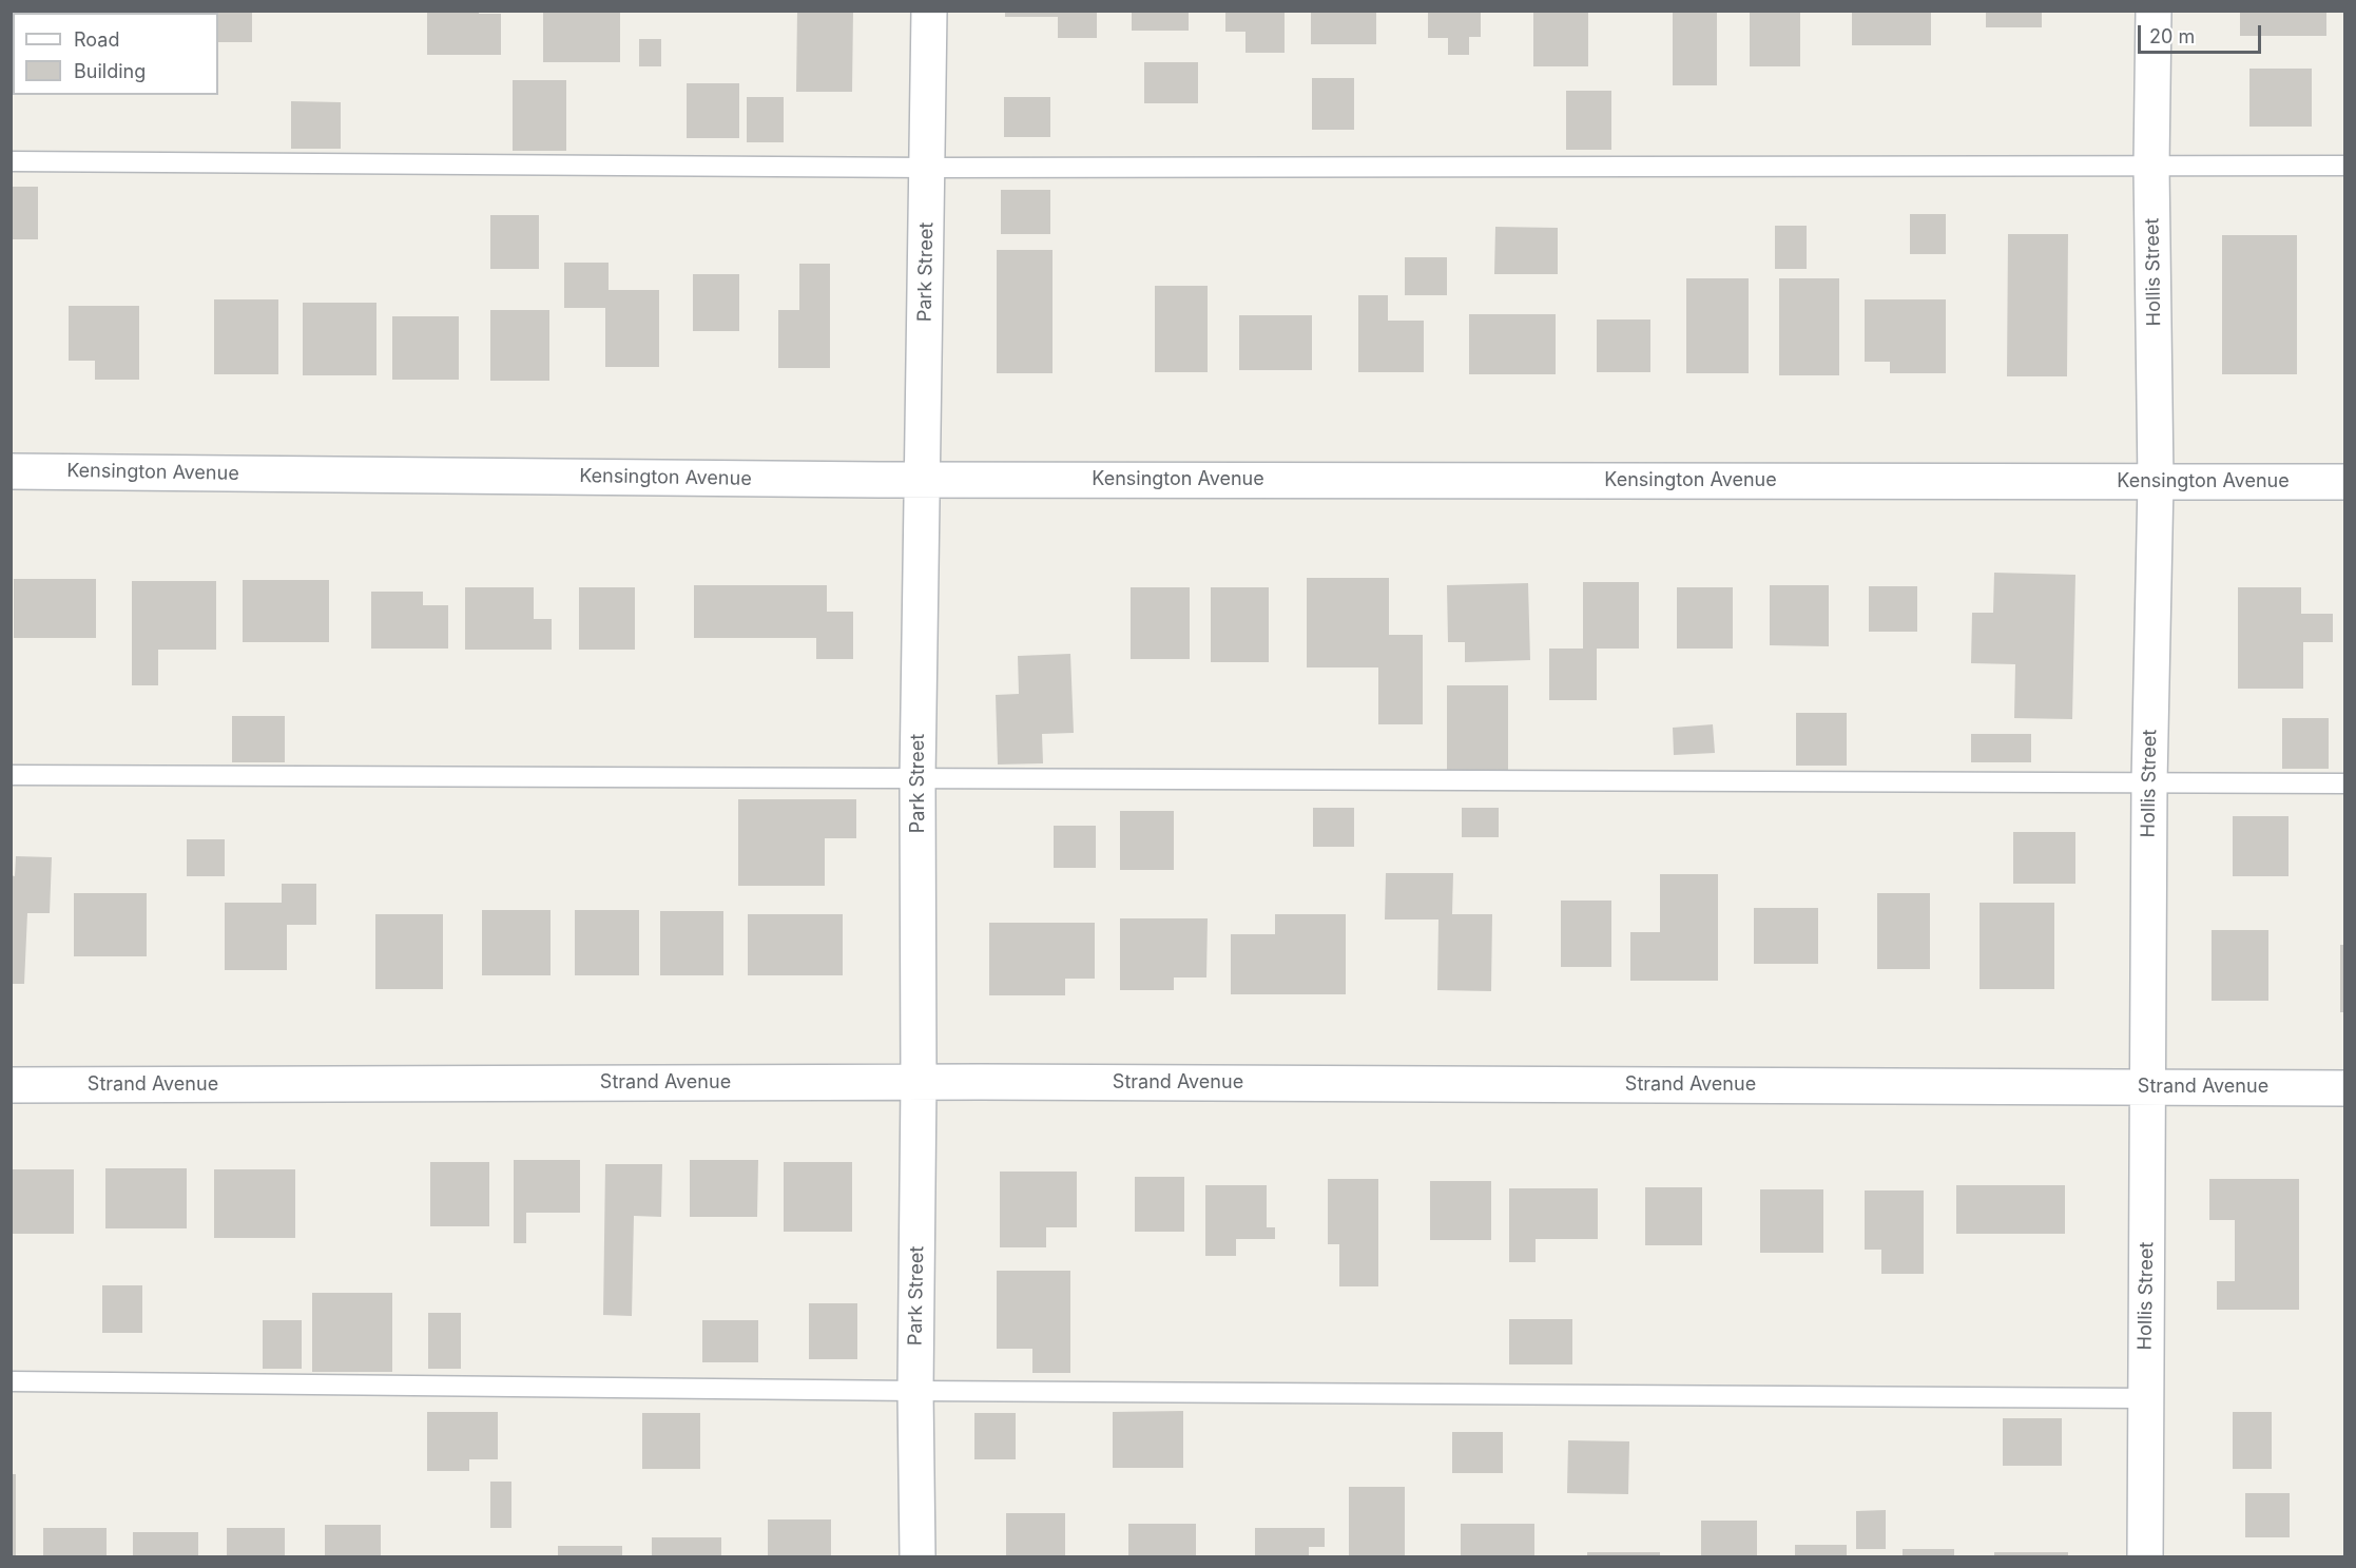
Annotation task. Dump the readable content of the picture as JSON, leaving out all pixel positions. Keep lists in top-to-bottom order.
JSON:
{
  "streets": {
    "street": [
      "Park Street",
      "Hollis Street",
      "Kensington Avenue",
      "Strand Avenue"
    ]
  },
  "crossings": [
    ["Park Street", "Kensington Avenue"],
    ["Park Street", "Strand Avenue"],
    ["Hollis Street", "Kensington Avenue"],
    ["Hollis Street", "Strand Avenue"]
  ],
  "legend": ["Road", "Building"],
  "scale_bar": "20 m"
}
